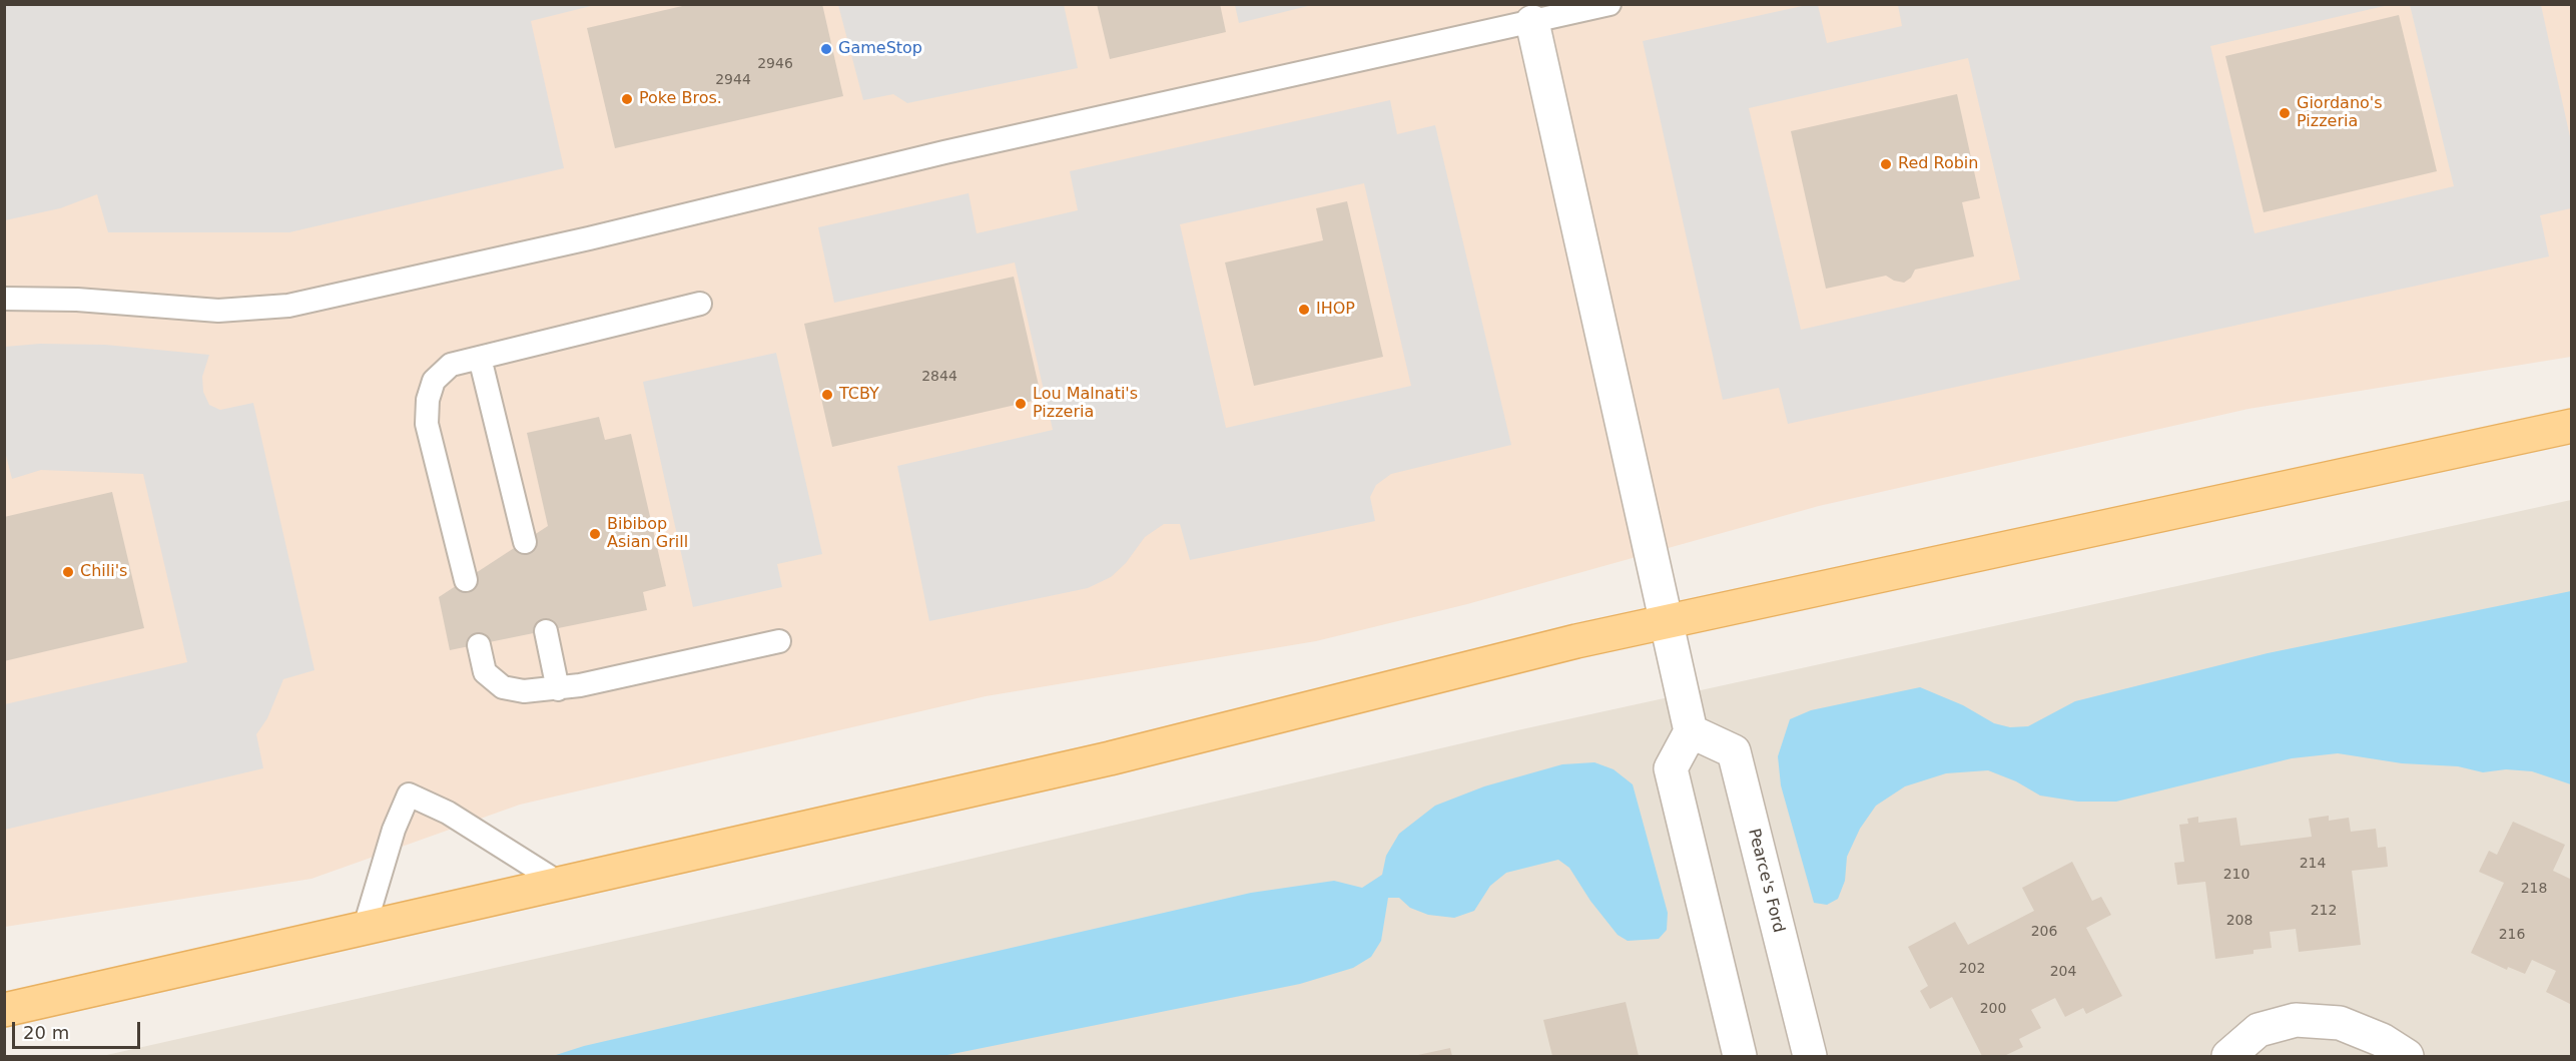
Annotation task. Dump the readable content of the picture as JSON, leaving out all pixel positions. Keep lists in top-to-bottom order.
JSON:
{
  "streets": {
    "street": ["Pearce's Ford"]
  },
  "places": [
    "GameStop",
    "Poke Bros.",
    "Giordano's Pizzeria",
    "Red Robin",
    "IHOP",
    "TCBY",
    "Lou Malnati's Pizzeria",
    "Bibibop Asian Grill",
    "Chili's"
  ],
  "house_numbers": [
    "2946",
    "2944",
    "2844",
    "214",
    "210",
    "218",
    "212",
    "208",
    "206",
    "216",
    "202",
    "204",
    "200"
  ],
  "scale_bar": "20 m"
}
